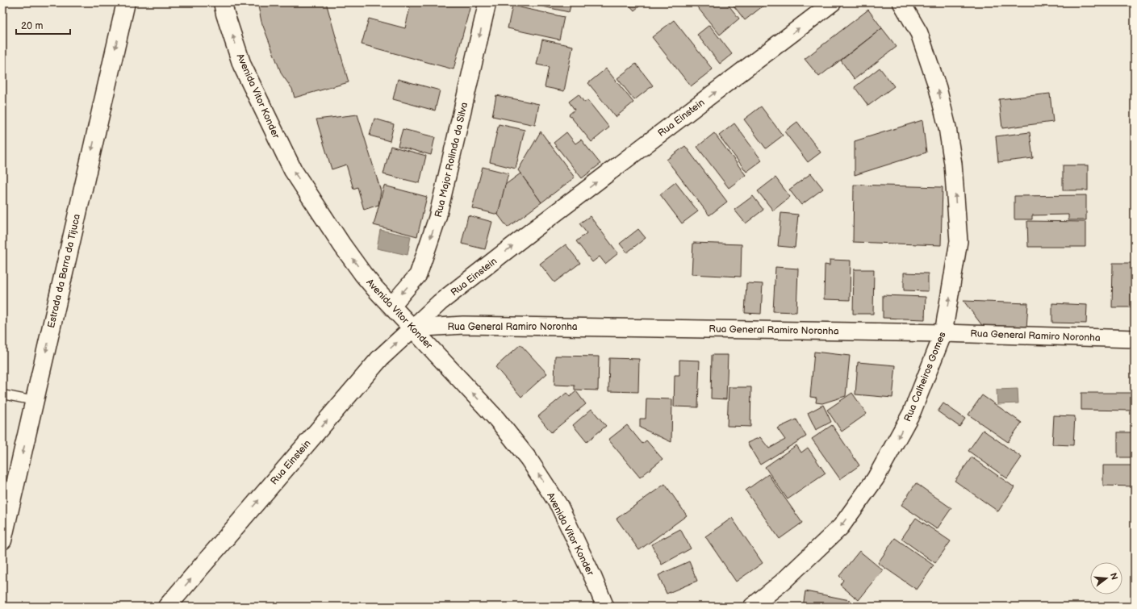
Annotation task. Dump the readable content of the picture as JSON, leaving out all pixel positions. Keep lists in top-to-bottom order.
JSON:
{
  "streets": {
    "street": [
      "Avenida Vitor Konder",
      "Rua Einstein",
      "Rua Major Rolinda da Silva",
      "Estrada da Barra da Tijuca",
      "Rua General Ramiro Noronha",
      "Rua Calheiros Gomes"
    ]
  },
  "crossings": [
    ["Avenida Vitor Konder", "Rua Einstein"],
    ["Avenida Vitor Konder", "Rua Major Rolinda da Silva"],
    ["Avenida Vitor Konder", "Rua General Ramiro Noronha"],
    ["Rua Einstein", "Rua General Ramiro Noronha"],
    ["Rua General Ramiro Noronha", "Rua Calheiros Gomes"]
  ],
  "one_way": [
    "Avenida Vitor Konder",
    "Rua Einstein",
    "Rua Major Rolinda da Silva",
    "Estrada da Barra da Tijuca"
  ],
  "scale_bar": "20 m",
  "north": "right"
}
